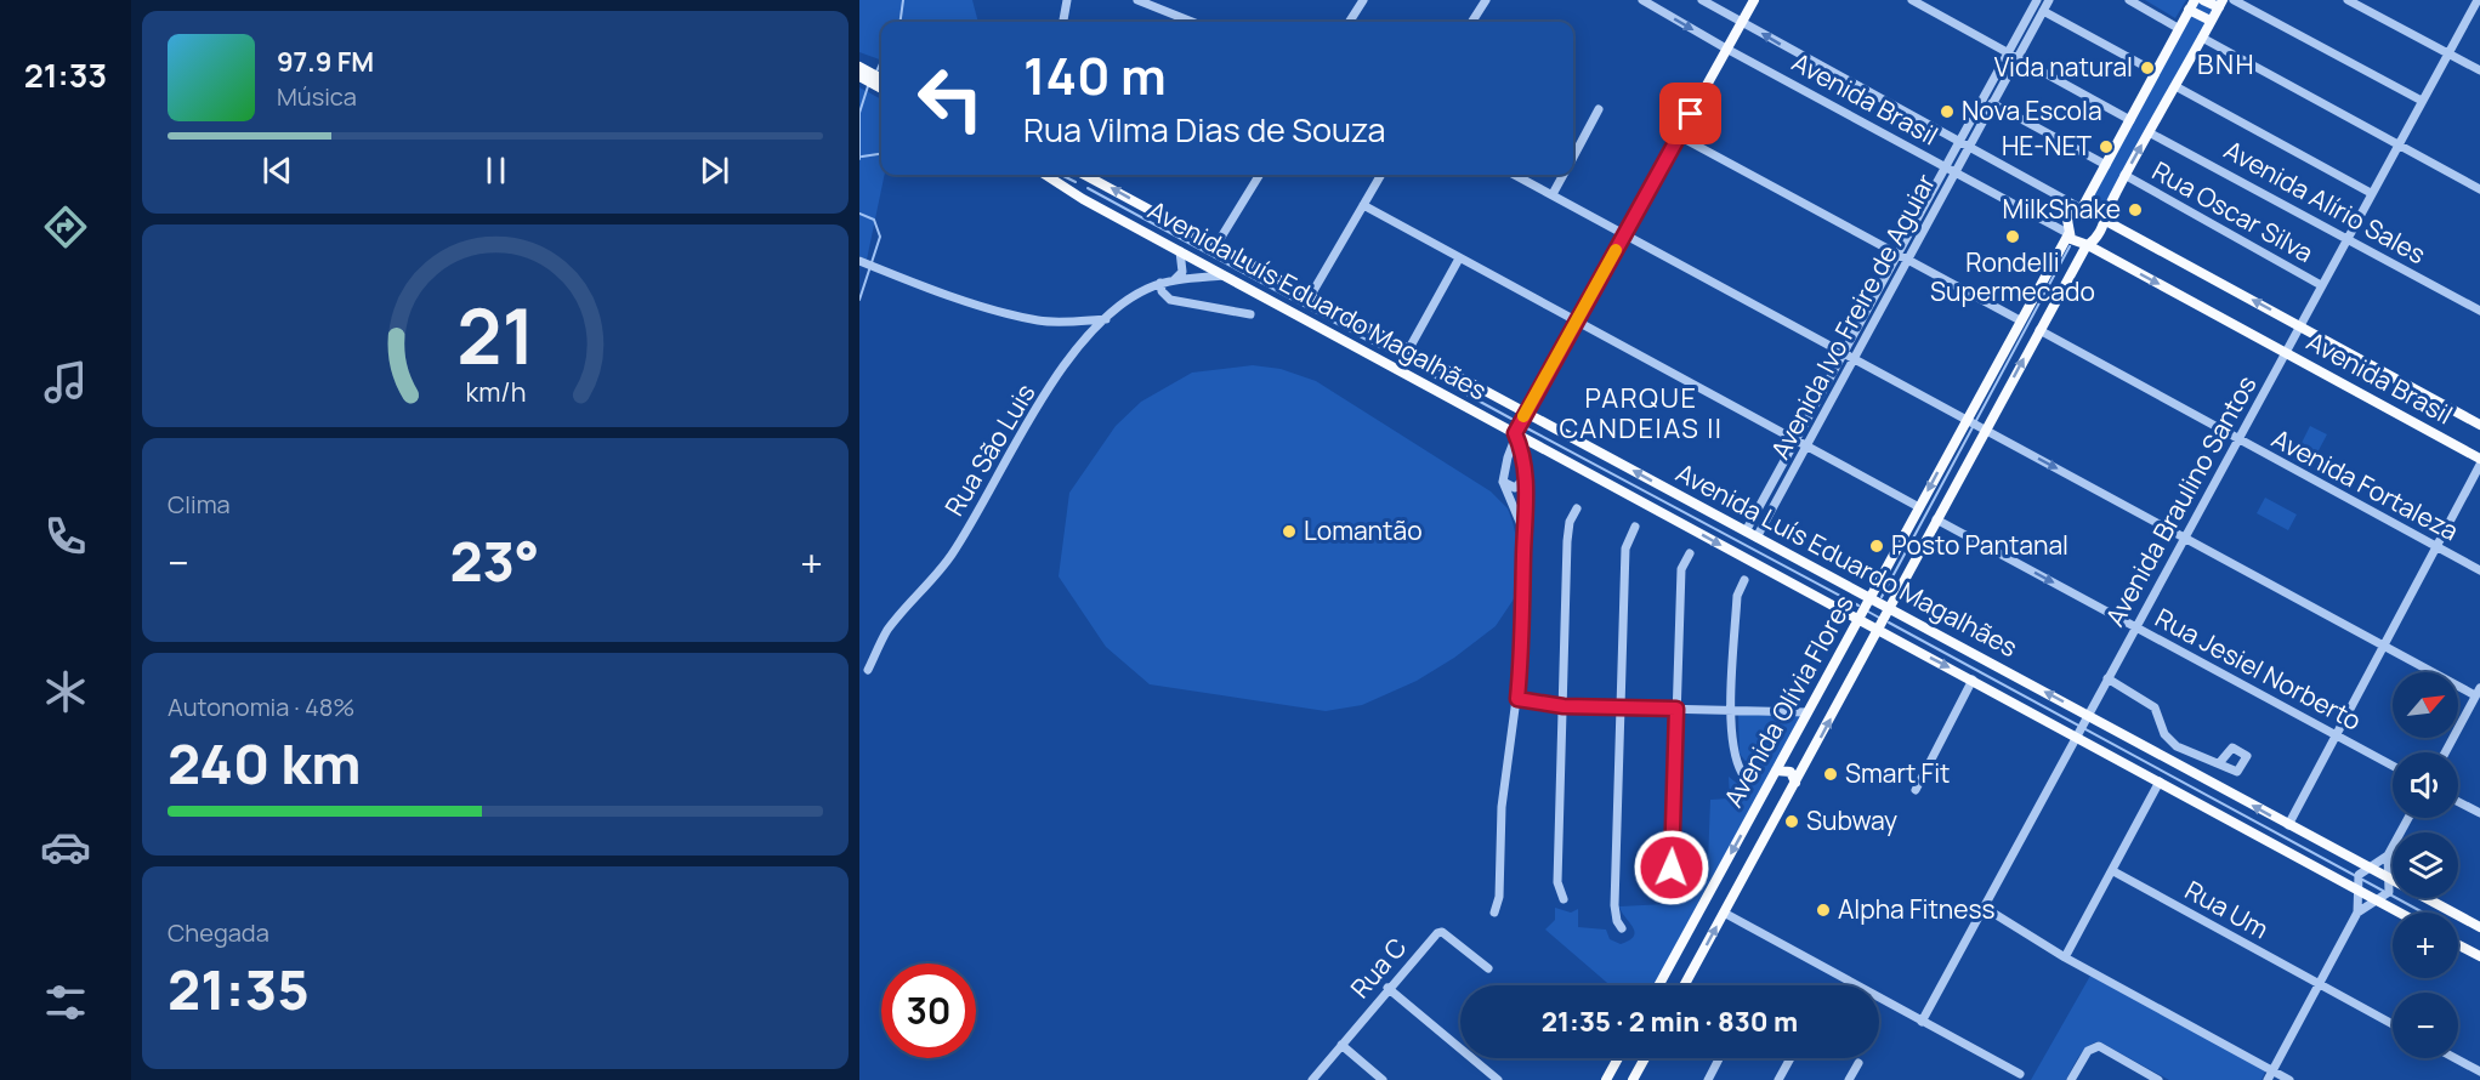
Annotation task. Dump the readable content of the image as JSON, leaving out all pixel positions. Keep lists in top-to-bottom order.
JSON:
{
  "streets": {
    "main road": ["Avenida Brasil", "Avenida Luís Eduardo Magalhães", "Avenida Olívia Flores"],
    "street": [
      "Avenida Alírio Sales",
      "Rua Oscar Silva",
      "Avenida Ivo Freire de Aguiar",
      "Rua São Luis",
      "Avenida Fortaleza",
      "Avenida Braulino Santos",
      "Rua Jesiel Norberto",
      "Rua Um",
      "Rua C"
    ]
  },
  "crossings": [
    ["Avenida Brasil", "Avenida Ivo Freire de Aguiar"],
    ["Avenida Brasil", "Avenida Braulino Santos"],
    ["Avenida Brasil", "Avenida Olívia Flores"],
    ["Avenida Alírio Sales", "Avenida Braulino Santos"],
    ["Avenida Alírio Sales", "Avenida Olívia Flores"],
    ["Rua Oscar Silva", "Avenida Braulino Santos"],
    ["Rua Oscar Silva", "Avenida Olívia Flores"],
    ["Avenida Luís Eduardo Magalhães", "Avenida Ivo Freire de Aguiar"],
    ["Avenida Luís Eduardo Magalhães", "Rua São Luis"],
    ["Avenida Luís Eduardo Magalhães", "Avenida Braulino Santos"],
    ["Avenida Luís Eduardo Magalhães", "Avenida Olívia Flores"],
    ["Avenida Fortaleza", "Avenida Braulino Santos"],
    ["Avenida Fortaleza", "Avenida Olívia Flores"],
    ["Avenida Braulino Santos", "Rua Jesiel Norberto"],
    ["Rua Jesiel Norberto", "Avenida Olívia Flores"]
  ],
  "one_way": ["Rua Jesiel Norberto"],
  "districts": ["BNH", "PARQUE CANDEIAS II"],
  "places": [
    "Vida natural",
    "Nova Escola",
    "HE-NET",
    "MilkShake",
    "Rondelli Supermecado",
    "Lomantão",
    "Posto Pantanal",
    "Smart Fit",
    "Subway",
    "Alpha Fitness"
  ],
  "north": "top right",
  "page": {
    "tabs": "21:33",
    "turn": ["140 m", "Rua Vilma Dias de Souza"],
    "song": ["97.9 FM", "Música"],
    "tile": [
      "Clima",
      ["Autonomia · 48%", "240 km"],
      ["Chegada", "21:35"]
    ],
    "heat": ["−", "23°", "+"],
    "map_buttons": ["+", "−"],
    "limit": "30",
    "trip": "21:35 · 2 min · 830 m",
    "gauge": ["21", "km/h"]
  }
}
